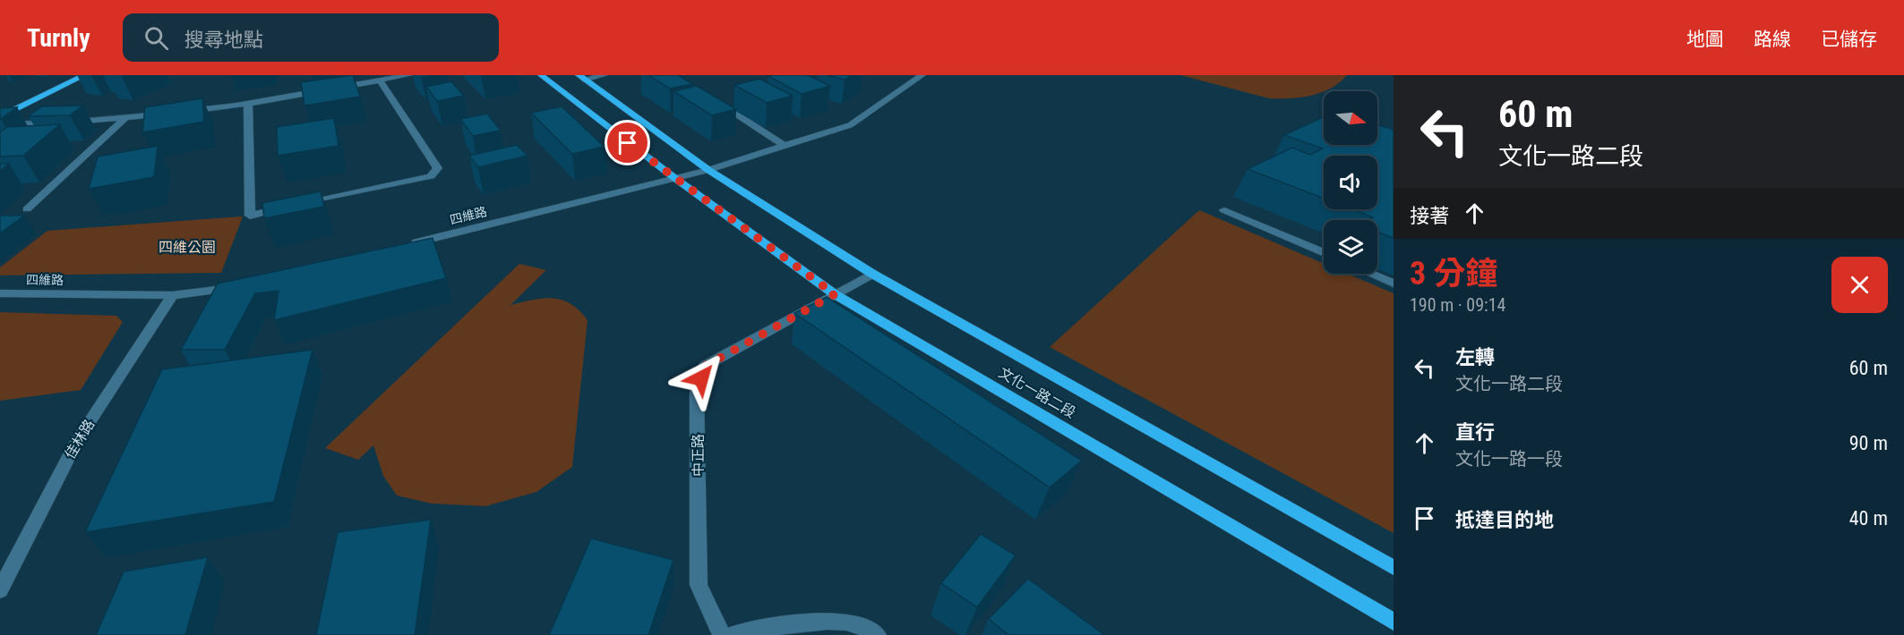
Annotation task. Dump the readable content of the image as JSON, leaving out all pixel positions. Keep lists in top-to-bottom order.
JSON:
{
  "streets": {
    "main road": ["文化一路二段"],
    "street": ["四維路", "佳林路", "中正路"]
  },
  "crossings": [
    ["四維路", "文化一路二段"],
    ["四維路", "佳林路"],
    ["文化一路二段", "中正路"]
  ],
  "parks": ["四維公園"],
  "north": "right",
  "page": {
    "header": "Turnly",
    "search": "搜尋地點",
    "nav": ["地圖", "路線", "已儲存"],
    "turn": ["60 m", "文化一路二段"],
    "then": "接著",
    "heading": ["3 分鐘", "190 m · 09:14"],
    "list": [
      {
        "name": "左轉",
        "note": "文化一路二段",
        "value": "60 m"
      },
      {
        "name": "直行",
        "note": "文化一路一段",
        "value": "90 m"
      },
      {
        "name": "抵達目的地",
        "value": "40 m"
      }
    ]
  }
}
